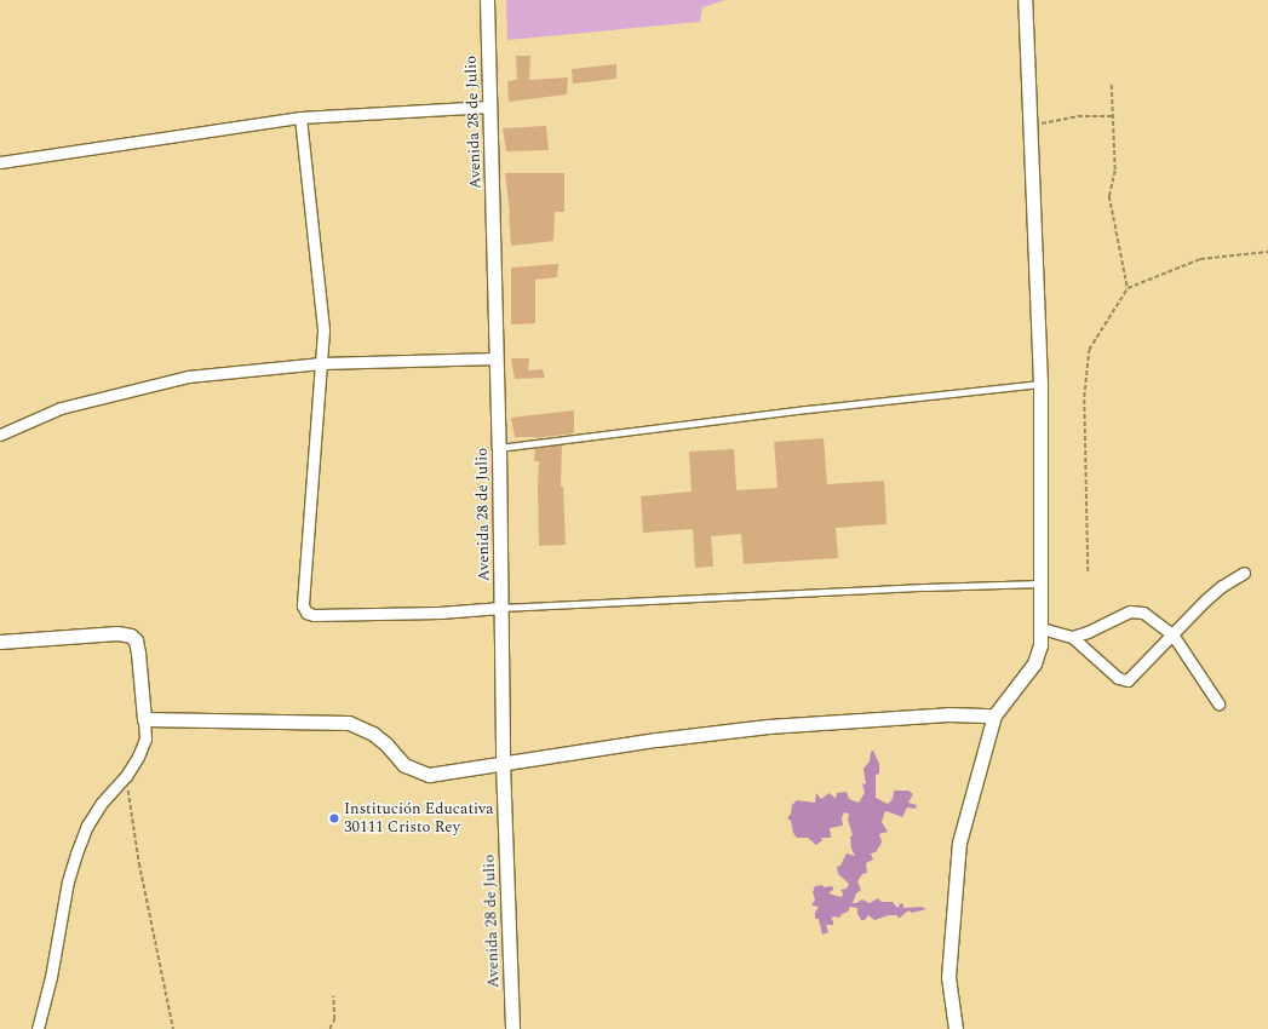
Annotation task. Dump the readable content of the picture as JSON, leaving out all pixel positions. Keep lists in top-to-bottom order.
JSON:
{
  "streets": {
    "street": ["Avenida 28 de Julio"]
  },
  "places": ["Institución Educativa 30111 Cristo Rey"]
}
